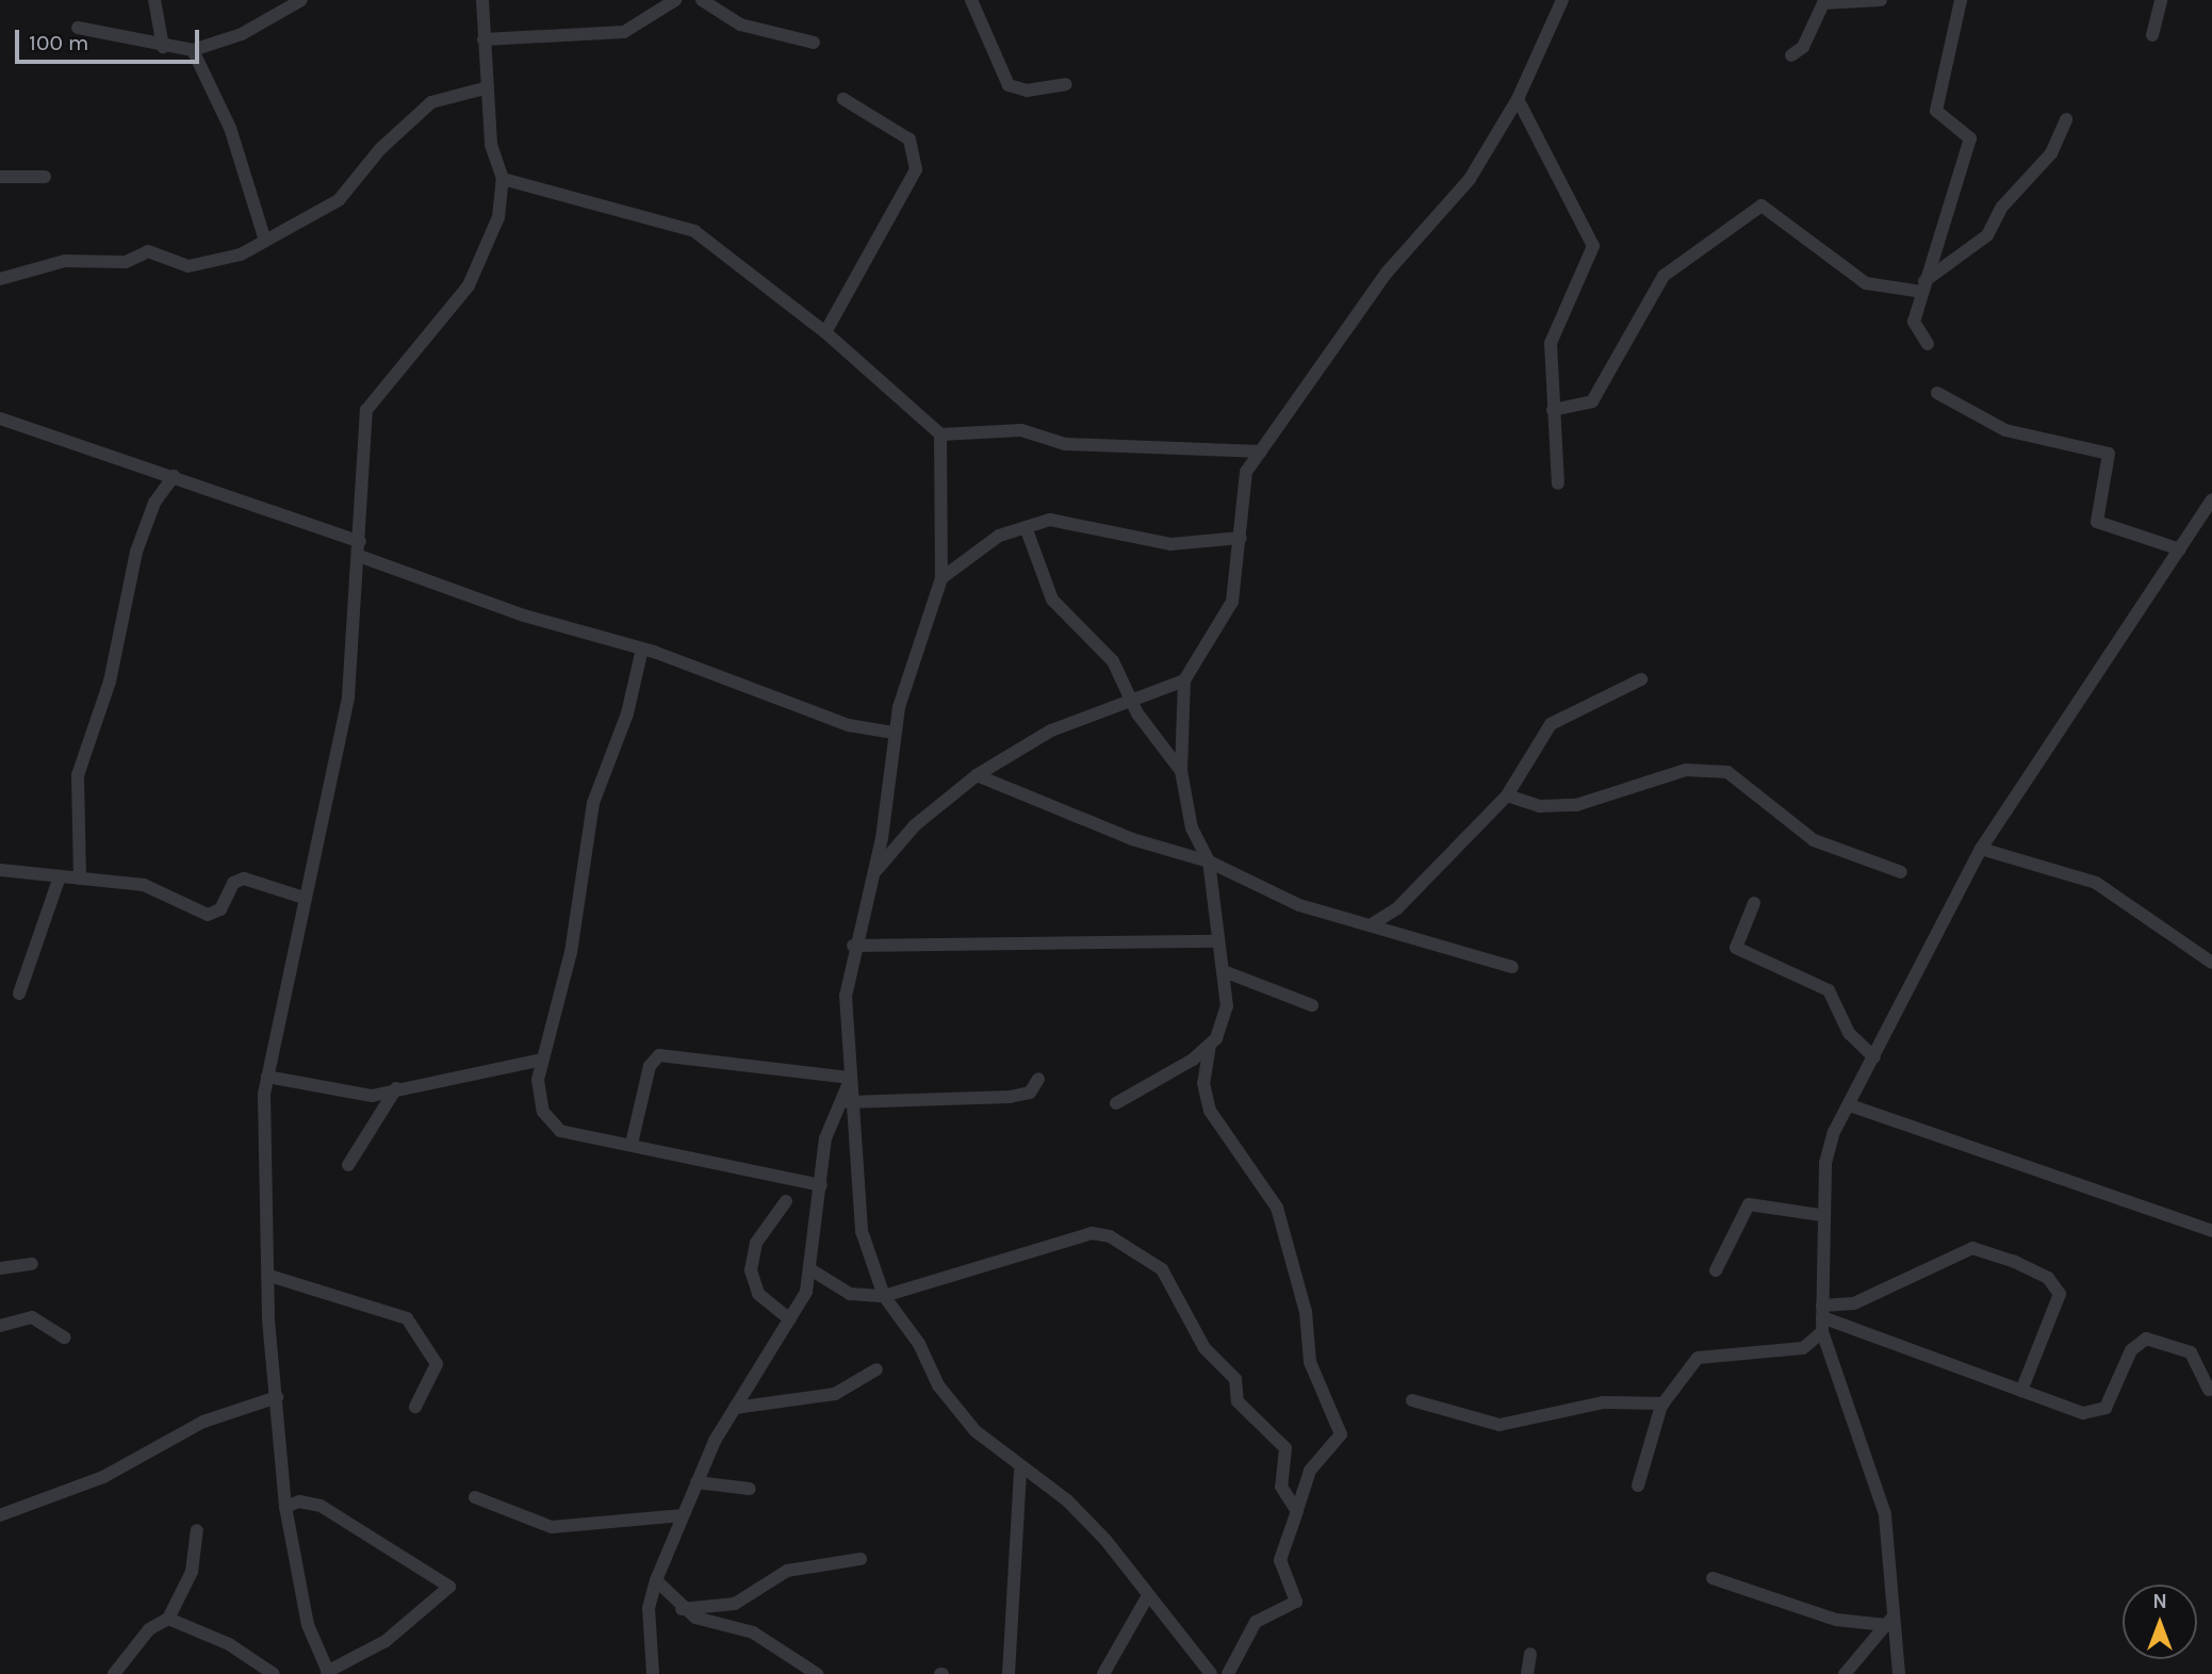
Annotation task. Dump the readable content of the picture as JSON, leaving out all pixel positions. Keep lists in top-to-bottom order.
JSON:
{
  "scale_bar": "100 m",
  "north": "top"
}
